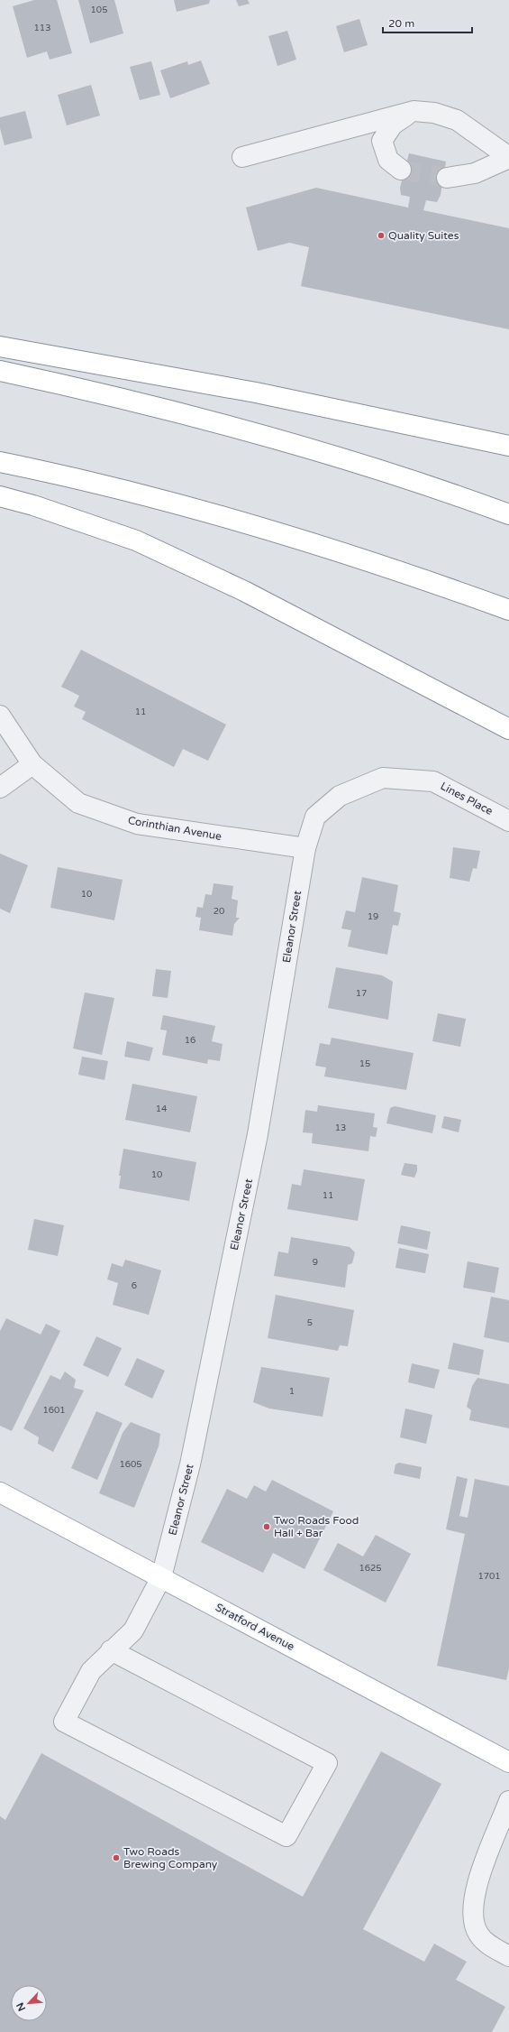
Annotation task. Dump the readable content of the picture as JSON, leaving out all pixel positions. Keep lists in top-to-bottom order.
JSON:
{
  "streets": {
    "main road": ["Stratford Avenue"],
    "street": ["Lines Place", "Corinthian Avenue", "Eleanor Street"]
  },
  "crossings": [
    ["Lines Place", "Corinthian Avenue"],
    ["Lines Place", "Eleanor Street"],
    ["Corinthian Avenue", "Eleanor Street"],
    ["Eleanor Street", "Stratford Avenue"]
  ],
  "places": ["Quality Suites", "Two Roads Food Hall + Bar", "Two Roads Brewing Company"],
  "house_numbers": [
    "105",
    "113",
    "11",
    "10",
    "20",
    "19",
    "17",
    "16",
    "15",
    "14",
    "13",
    "10",
    "11",
    "9",
    "6",
    "5",
    "1",
    "1601",
    "1605",
    "1625",
    "1701"
  ],
  "scale_bar": "20 m",
  "north": "bottom left"
}
